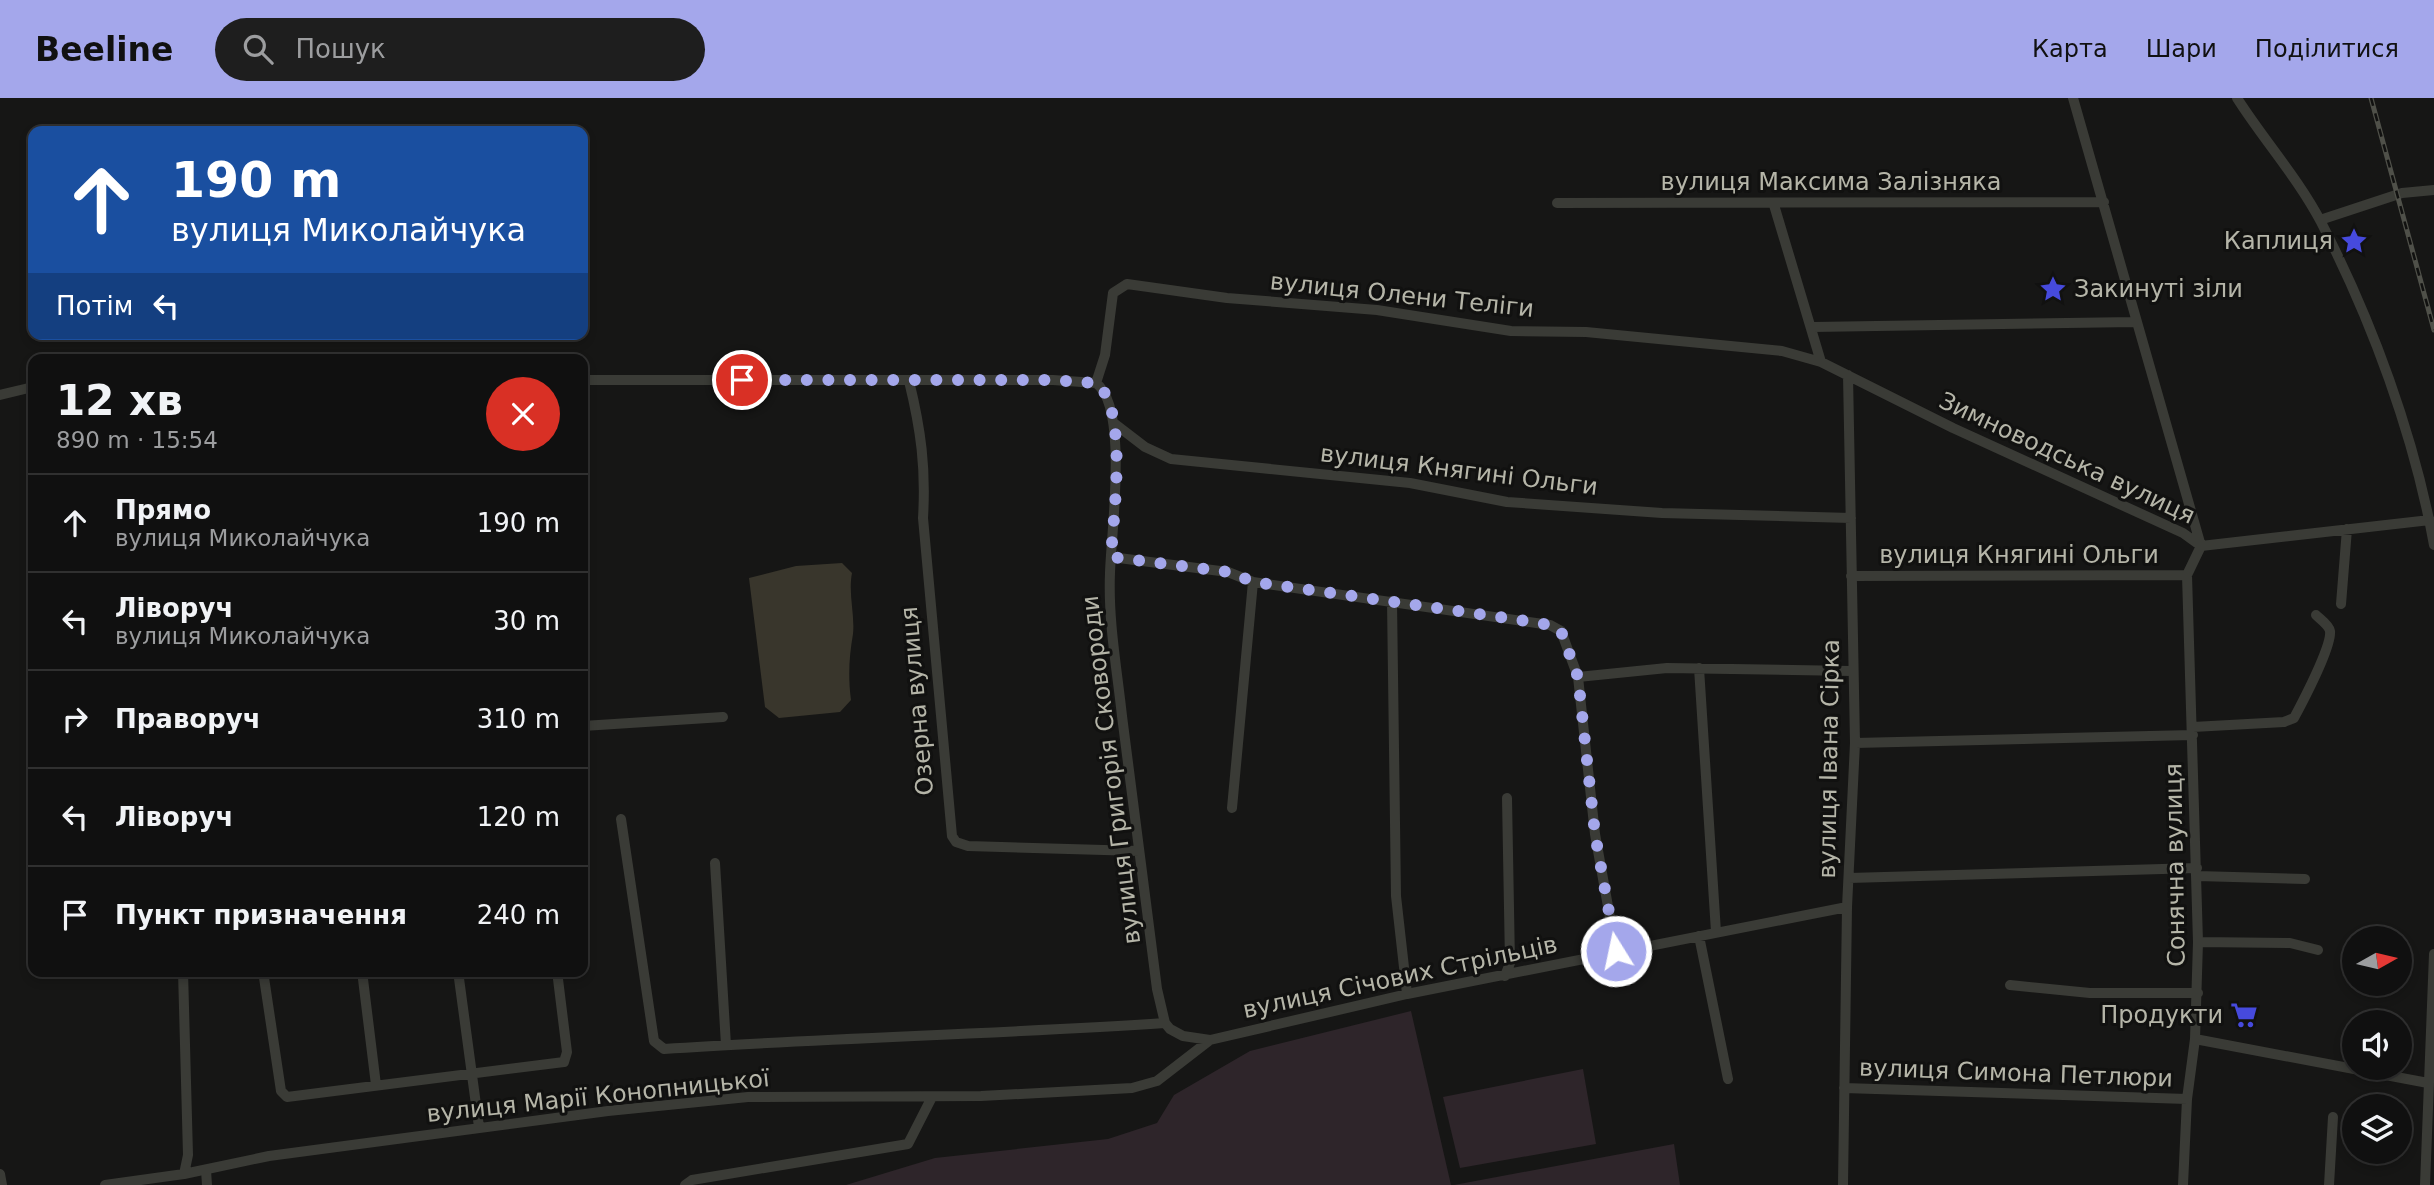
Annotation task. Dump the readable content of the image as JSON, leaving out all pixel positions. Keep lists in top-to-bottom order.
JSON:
{
  "streets": {
    "street": [
      "вулиця Максима Залізняка",
      "вулиця Олени Теліги",
      "Зимноводська вулиця",
      "вулиця Княгині Ольги",
      "Озерна вулиця",
      "вулиця Івана Сірка",
      "вулиця Григорія Сковороди",
      "Сонячна вулиця",
      "вулиця Січових Стрільців",
      "вулиця Симона Петлюри",
      "вулиця Марії Конопницької"
    ]
  },
  "crossings": [
    ["вулиця Олени Теліги", "Зимноводська вулиця"],
    ["вулиця Олени Теліги", "вулиця Григорія Сковороди"],
    ["Зимноводська вулиця", "вулиця Івана Сірка"],
    ["Зимноводська вулиця", "Сонячна вулиця"],
    ["вулиця Княгині Ольги", "вулиця Івана Сірка"],
    ["вулиця Княгині Ольги", "вулиця Григорія Сковороди"],
    ["вулиця Княгині Ольги", "Сонячна вулиця"],
    ["Озерна вулиця", "вулиця Григорія Сковороди"],
    ["вулиця Івана Сірка", "вулиця Січових Стрільців"],
    ["вулиця Івана Сірка", "вулиця Симона Петлюри"],
    ["Сонячна вулиця", "вулиця Симона Петлюри"],
    ["вулиця Січових Стрільців", "вулиця Марії Конопницької"]
  ],
  "places": {
    "place": ["Каплиця", "Закинуті зіли"],
    "supermarket": ["Продукти"]
  },
  "north": "right",
  "page": {
    "header": "Beeline",
    "search": "Пошук",
    "nav": ["Карта", "Шари", "Поділитися"],
    "turn": ["190 m", "вулиця Миколайчука"],
    "then": "Потім",
    "heading": ["12 хв", "890 m · 15:54"],
    "list": [
      {
        "name": "Прямо",
        "note": "вулиця Миколайчука",
        "value": "190 m"
      },
      {
        "name": "Ліворуч",
        "note": "вулиця Миколайчука",
        "value": "30 m"
      },
      {
        "name": "Праворуч",
        "value": "310 m"
      },
      {
        "name": "Ліворуч",
        "value": "120 m"
      },
      {
        "name": "Пункт призначення",
        "value": "240 m"
      }
    ]
  }
}
